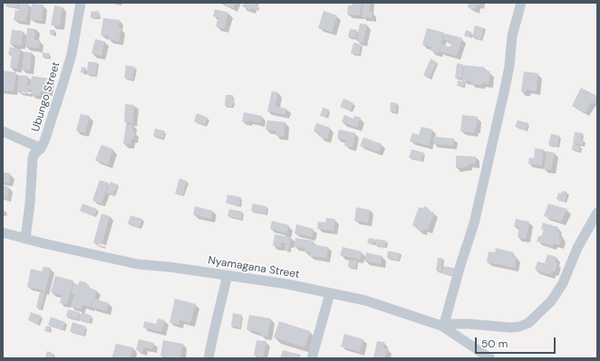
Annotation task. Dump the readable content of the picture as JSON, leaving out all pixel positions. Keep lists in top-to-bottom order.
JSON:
{
  "streets": {
    "street": ["Ubungo Street", "Nyamagana Street"]
  },
  "crossings": [
    ["Ubungo Street", "Nyamagana Street"]
  ],
  "scale_bar": "50 m"
}
